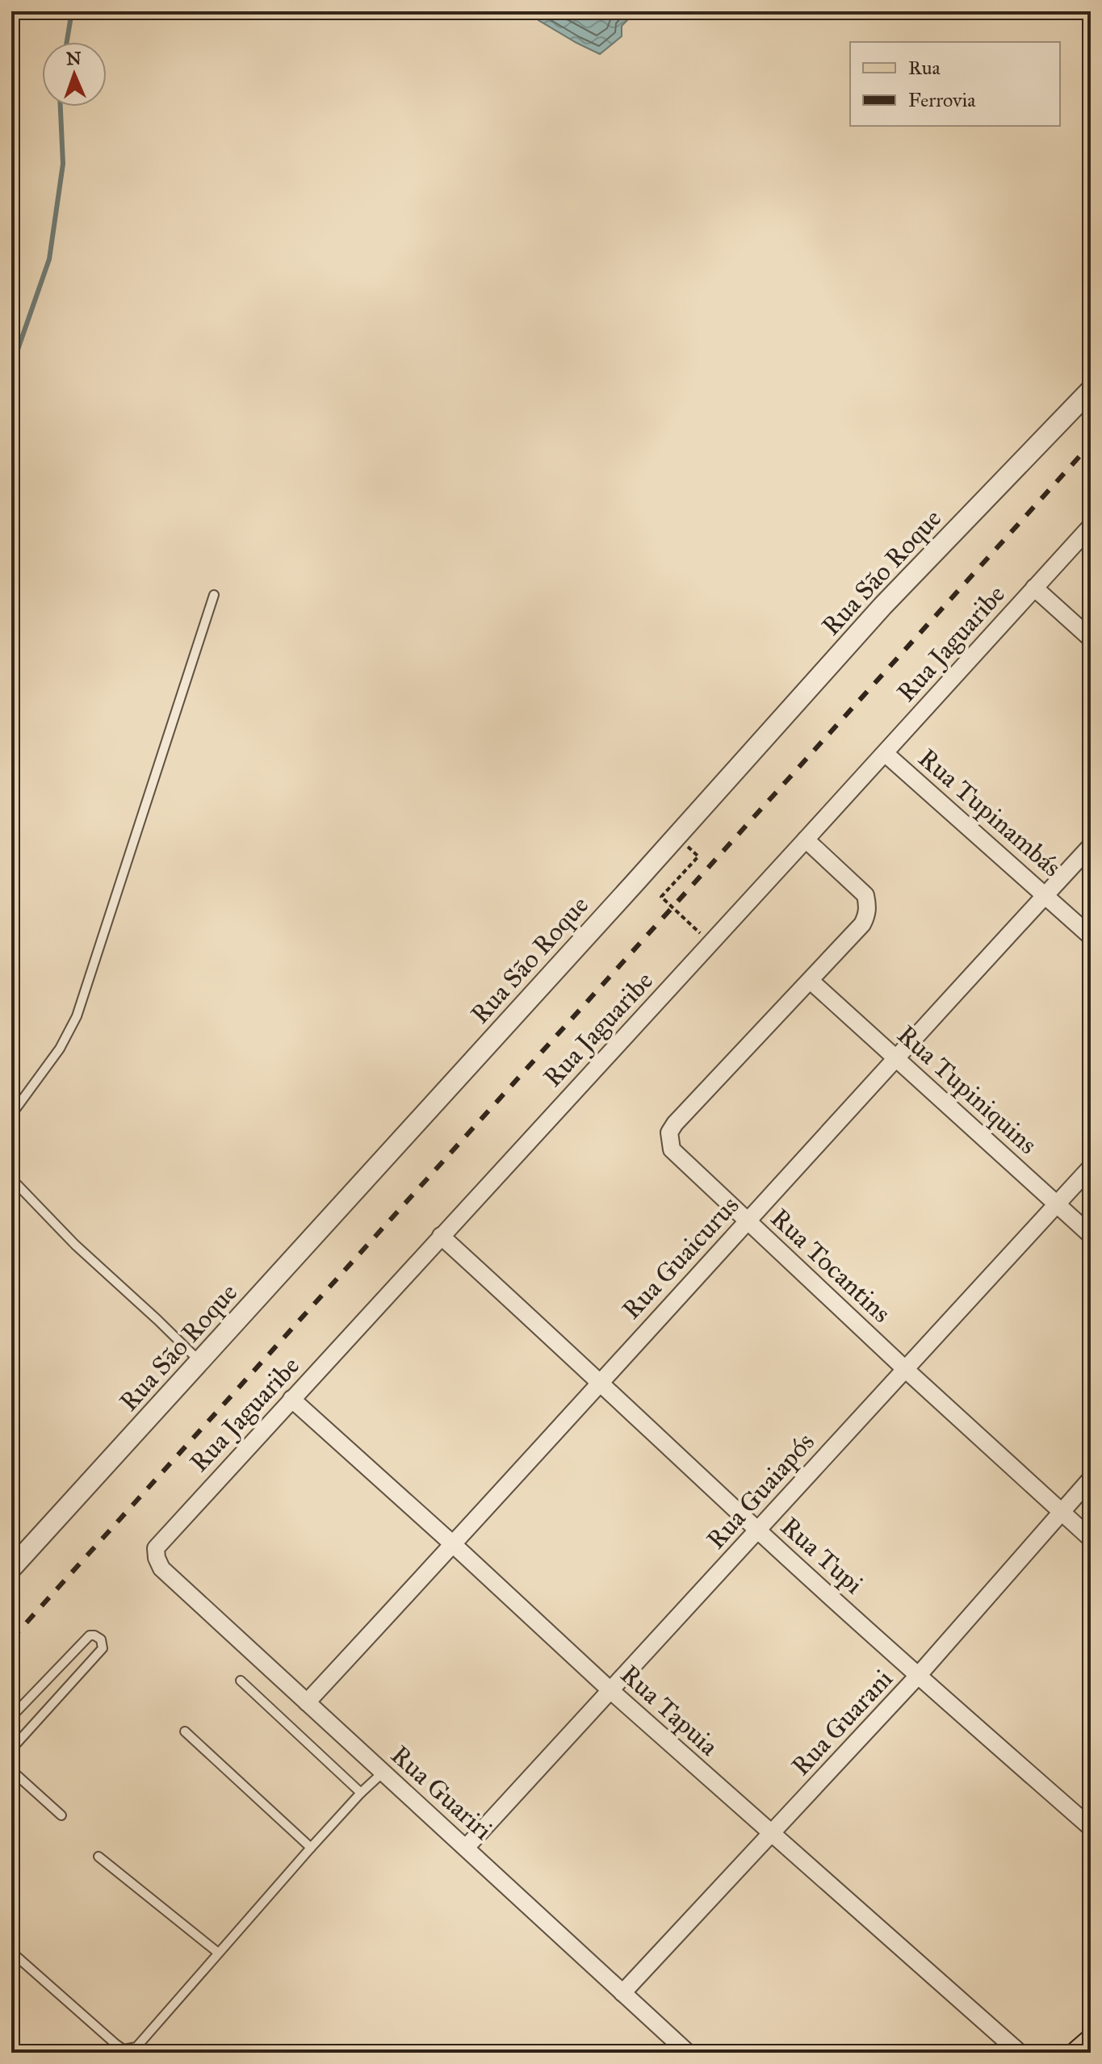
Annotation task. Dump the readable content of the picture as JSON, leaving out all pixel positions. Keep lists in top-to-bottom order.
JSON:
{
  "streets": {
    "street": [
      "Rua São Roque",
      "Rua Jaguaribe",
      "Rua Tupinambás",
      "Rua Tupiniquins",
      "Rua Guaicurus",
      "Rua Tocantins",
      "Rua Guaiapós",
      "Rua Tupi",
      "Rua Tapuia",
      "Rua Guarani",
      "Rua Guariri"
    ]
  },
  "crossings": [
    ["Rua Jaguaribe", "Rua Tupinambás"],
    ["Rua Jaguaribe", "Rua Tocantins"],
    ["Rua Jaguaribe", "Rua Tupi"],
    ["Rua Jaguaribe", "Rua Tapuia"],
    ["Rua Jaguaribe", "Rua Guariri"],
    ["Rua Tupinambás", "Rua Guaicurus"],
    ["Rua Tupiniquins", "Rua Guaicurus"],
    ["Rua Tupiniquins", "Rua Tocantins"],
    ["Rua Tupiniquins", "Rua Guaiapós"],
    ["Rua Guaicurus", "Rua Tocantins"],
    ["Rua Guaicurus", "Rua Tupi"],
    ["Rua Guaicurus", "Rua Tapuia"],
    ["Rua Guaicurus", "Rua Guariri"],
    ["Rua Tocantins", "Rua Guaiapós"],
    ["Rua Tocantins", "Rua Guarani"],
    ["Rua Guaiapós", "Rua Tupi"],
    ["Rua Guaiapós", "Rua Tapuia"],
    ["Rua Guaiapós", "Rua Guariri"],
    ["Rua Tupi", "Rua Guarani"],
    ["Rua Tapuia", "Rua Guarani"],
    ["Rua Guarani", "Rua Guariri"]
  ],
  "legend": ["Rua", "Ferrovia"],
  "north": "top"
}
